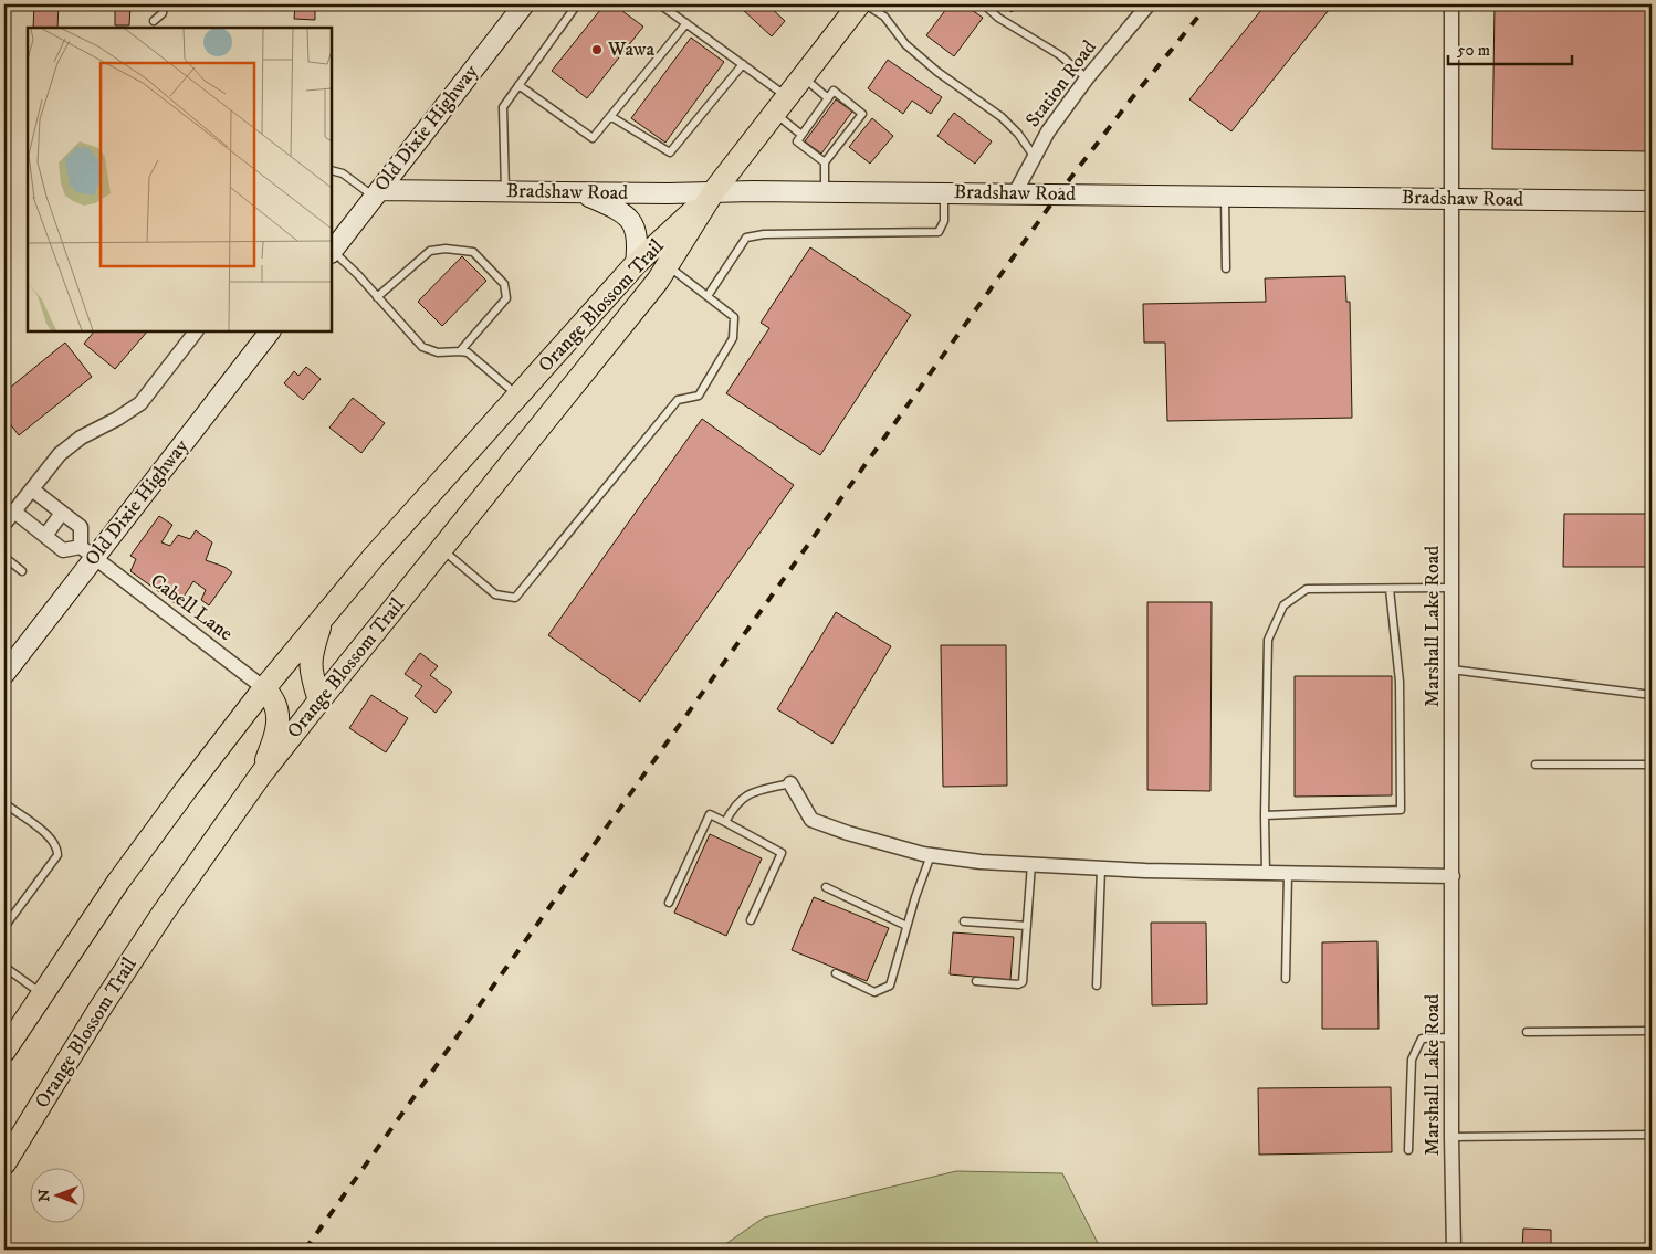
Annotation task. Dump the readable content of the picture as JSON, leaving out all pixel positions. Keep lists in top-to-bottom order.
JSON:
{
  "streets": {
    "main road": ["Orange Blossom Trail"],
    "street": [
      "Station Road",
      "Old Dixie Highway",
      "Bradshaw Road",
      "Cabell Lane",
      "Marshall Lake Road"
    ]
  },
  "crossings": [
    ["Station Road", "Bradshaw Road"],
    ["Old Dixie Highway", "Bradshaw Road"],
    ["Old Dixie Highway", "Cabell Lane"],
    ["Bradshaw Road", "Orange Blossom Trail"],
    ["Bradshaw Road", "Marshall Lake Road"],
    ["Orange Blossom Trail", "Cabell Lane"]
  ],
  "places": ["Wawa"],
  "scale_bar": "50 m",
  "north": "left"
}
